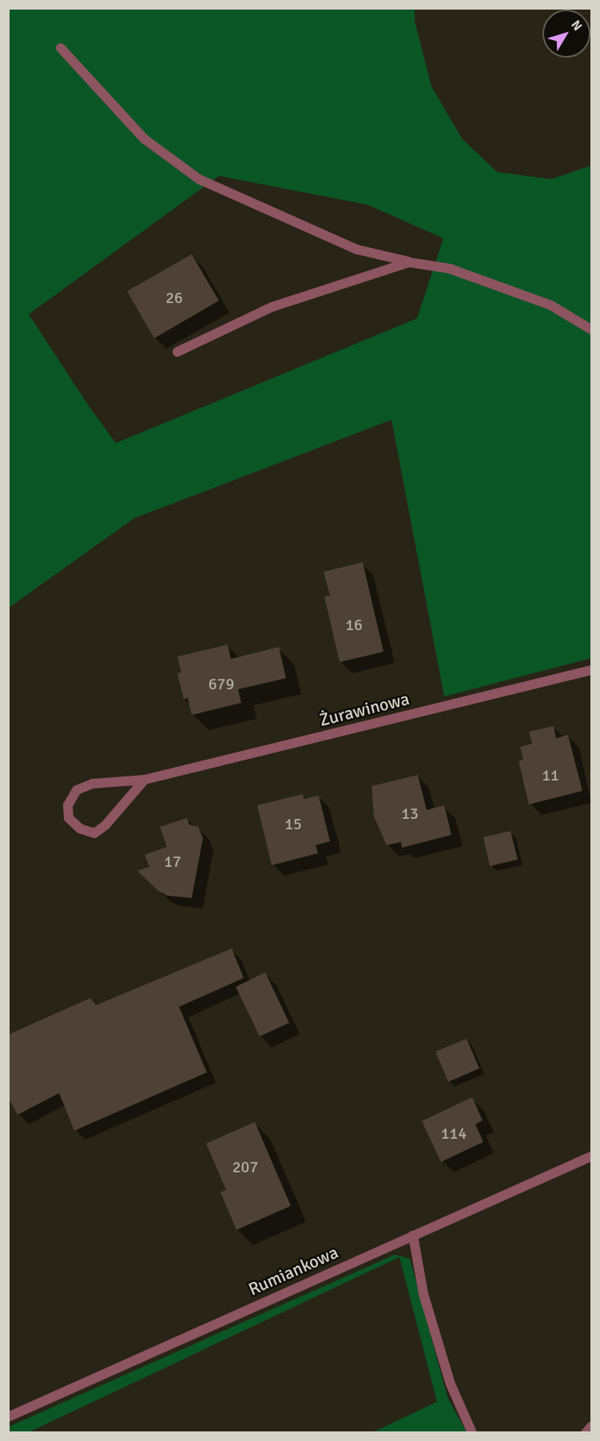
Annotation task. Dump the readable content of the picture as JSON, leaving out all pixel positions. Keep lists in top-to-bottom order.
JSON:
{
  "streets": {
    "street": ["Żurawinowa", "Rumiankowa"]
  },
  "house_numbers": [
    "26",
    "16",
    "679",
    "11",
    "13",
    "15",
    "17",
    "114",
    "207"
  ],
  "north": "top right"
}
